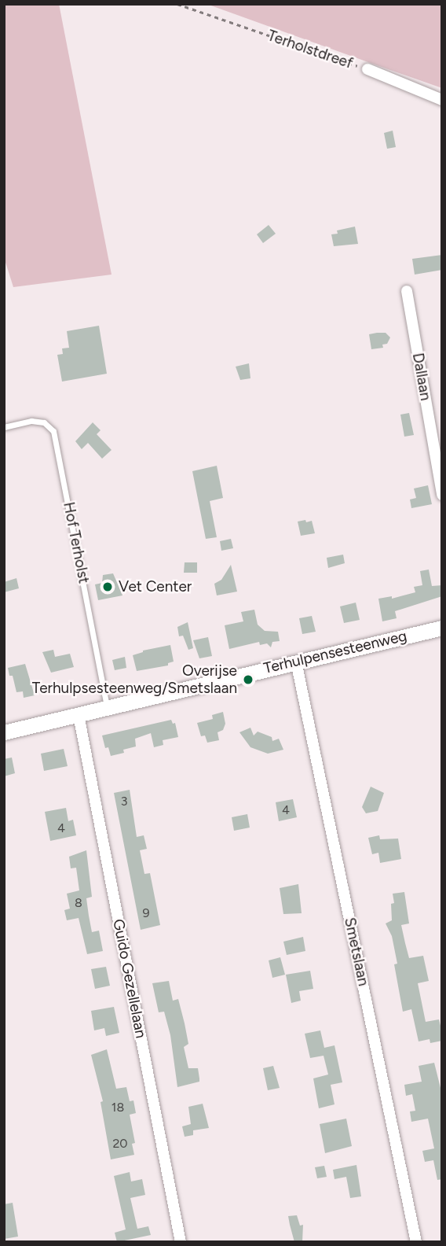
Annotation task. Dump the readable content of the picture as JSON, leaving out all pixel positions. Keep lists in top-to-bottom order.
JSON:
{
  "streets": {
    "main road": ["Terhulpensesteenweg"],
    "street": [
      "Terholstdreef",
      "Dallaan",
      "Smetslaan",
      "Guido Gezellelaan"
    ],
    "lane": ["Hof Terholst"]
  },
  "crossings": [
    ["Hof Terholst", "Terhulpensesteenweg"],
    ["Terhulpensesteenweg", "Smetslaan"],
    ["Terhulpensesteenweg", "Guido Gezellelaan"]
  ],
  "places": ["Vet Center", "Overijse Terhulpsesteenweg/Smetslaan"],
  "house_numbers": [
    "3",
    "4",
    "4",
    "8",
    "9",
    "18",
    "20"
  ]
}
